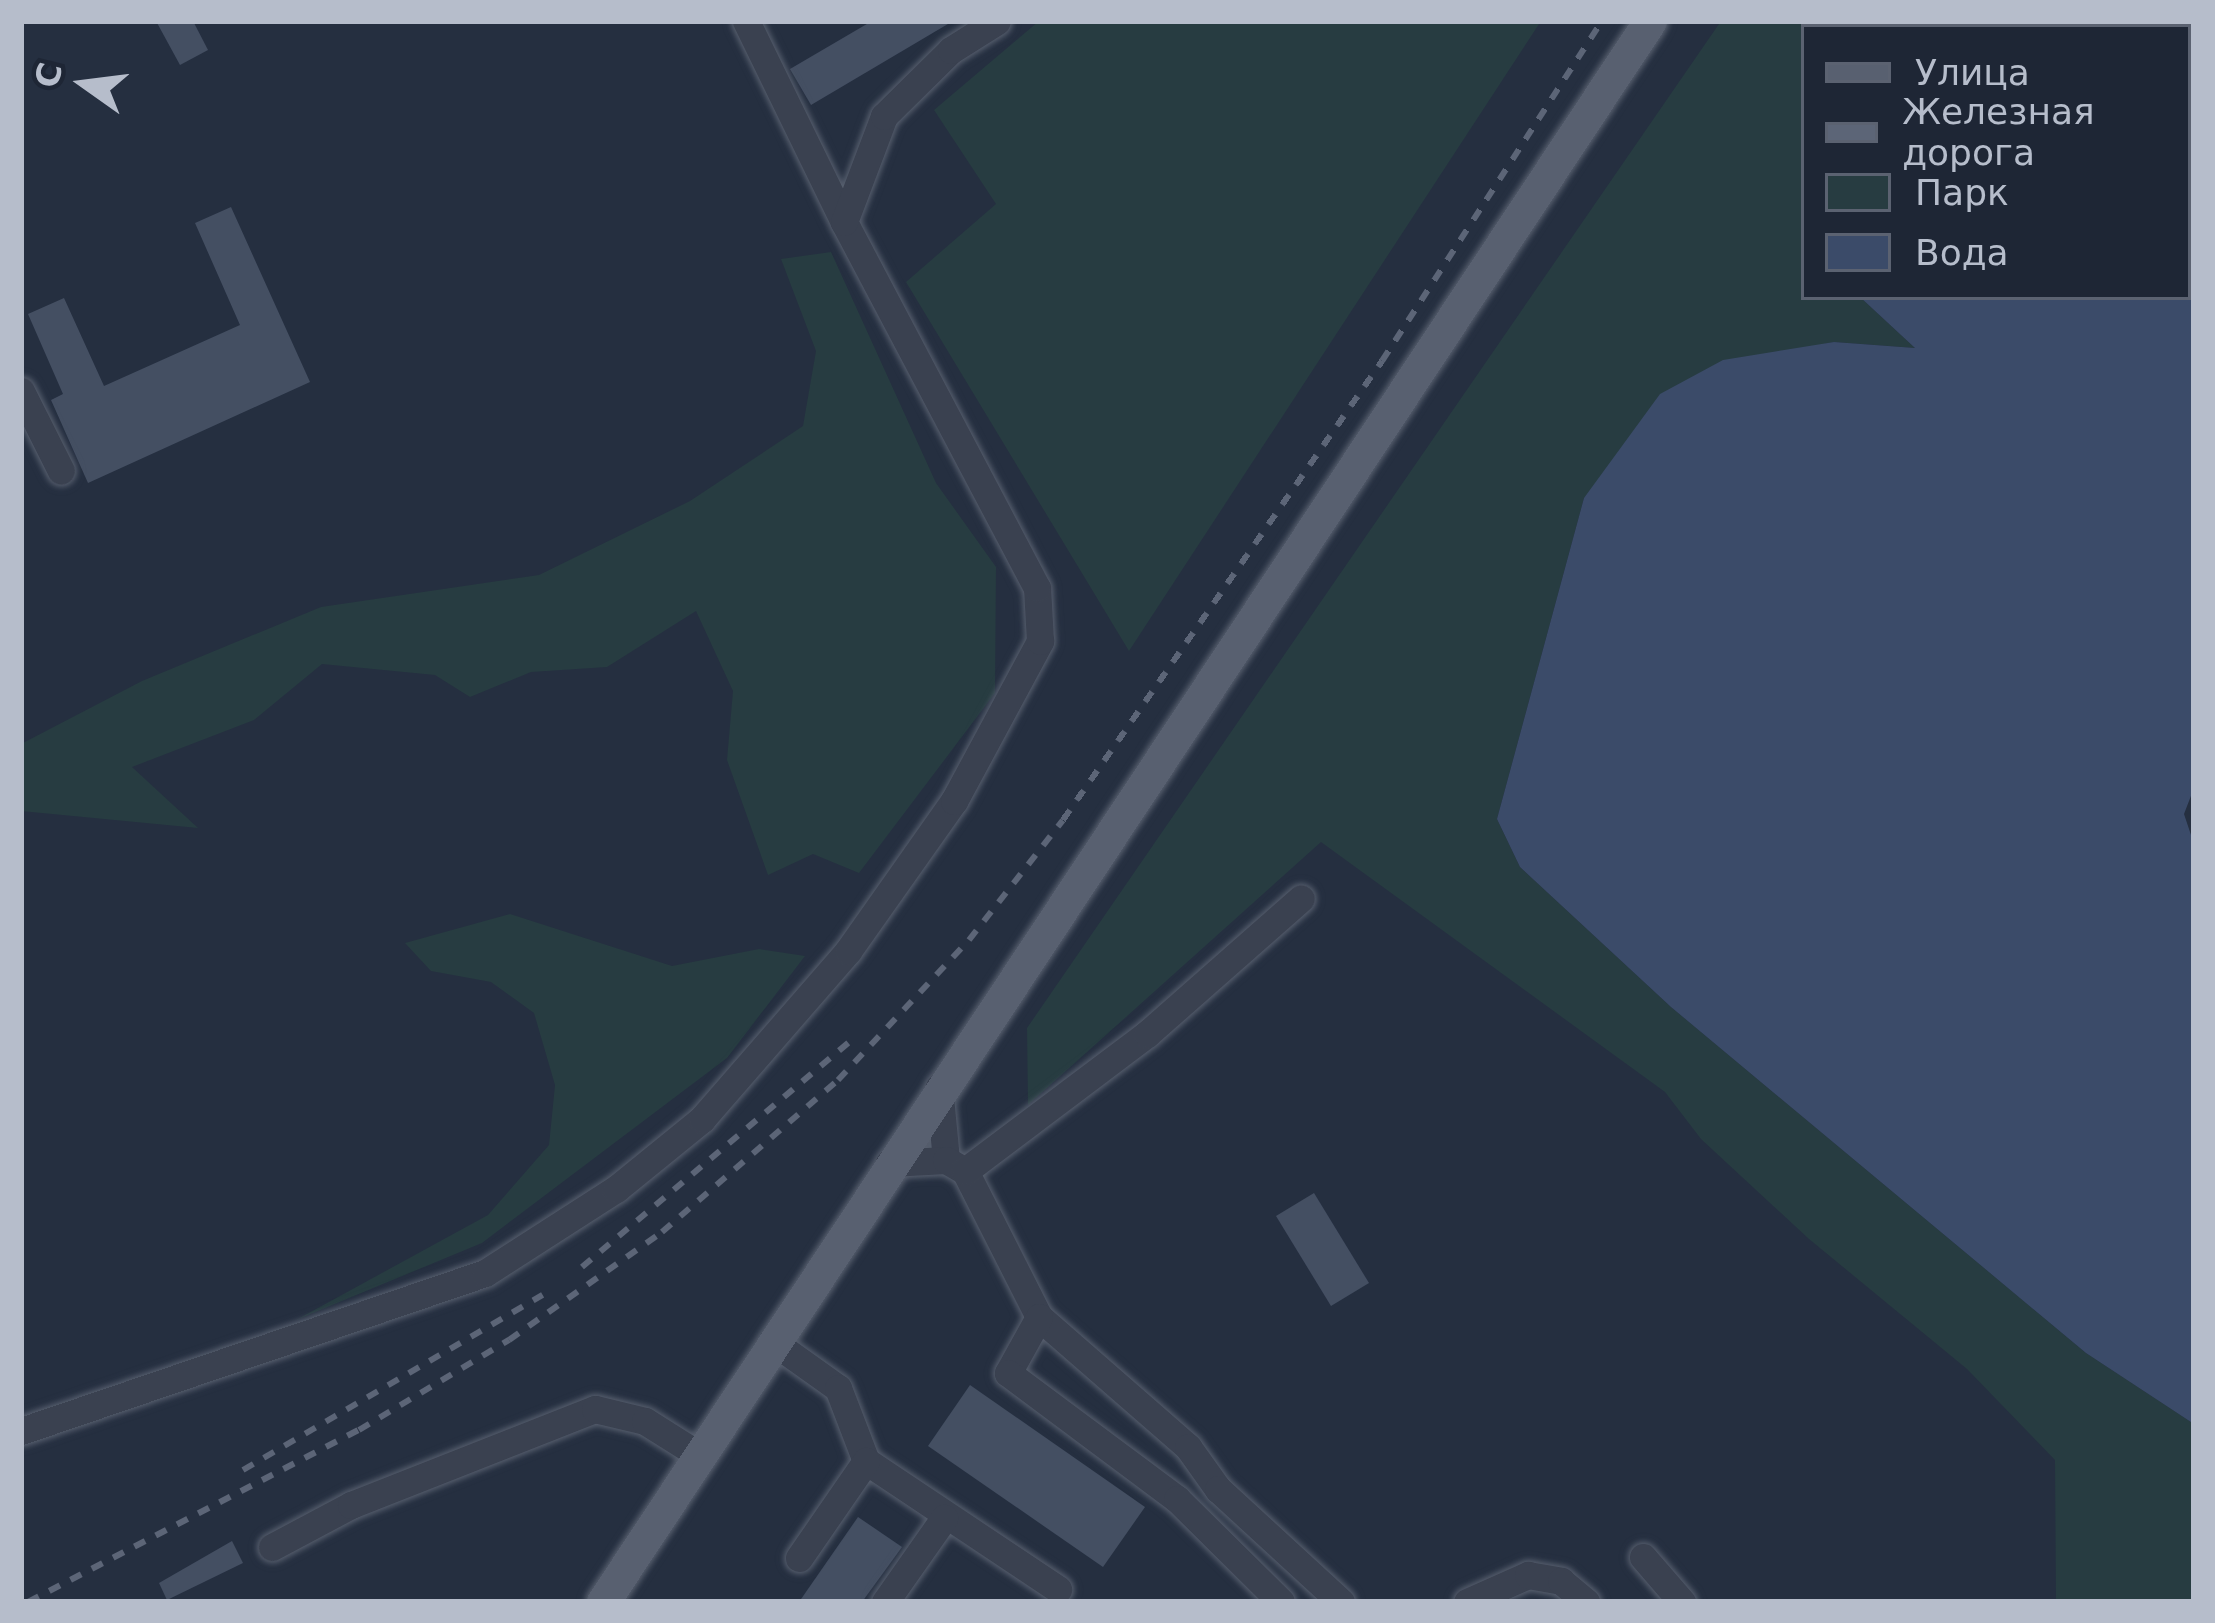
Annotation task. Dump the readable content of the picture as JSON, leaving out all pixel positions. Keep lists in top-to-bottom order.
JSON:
{
  "legend": [
    "Улица",
    "Железная дорога",
    "Парк",
    "Вода"
  ],
  "north": "left"
}
